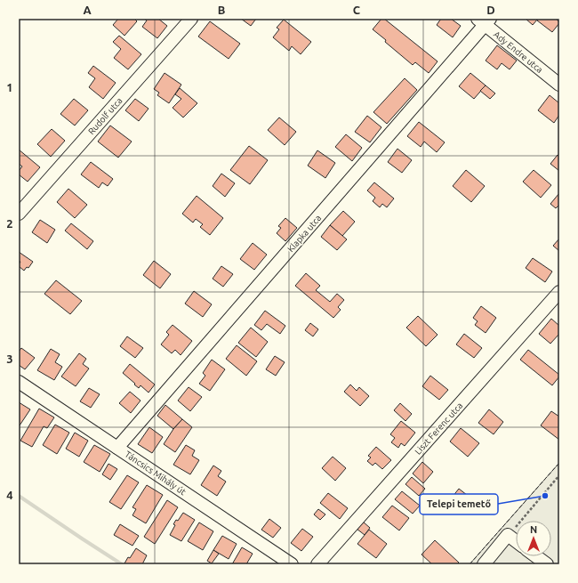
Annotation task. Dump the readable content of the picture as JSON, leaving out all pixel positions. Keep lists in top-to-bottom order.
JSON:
{
  "streets": {
    "street": [
      "Ady Endre utca",
      "Rudolf utca",
      "Klapka utca",
      "Liszt Ferenc utca",
      "Táncsics Mihály út"
    ]
  },
  "crossings": [
    ["Ady Endre utca", "Klapka utca"],
    ["Klapka utca", "Táncsics Mihály út"]
  ],
  "places": ["Telepi temető"],
  "north": "top",
  "grid": {
    "columns": [
      "A",
      "B",
      "C",
      "D"
    ],
    "rows": [
      "1",
      "2",
      "3",
      "4"
    ]
  }
}
